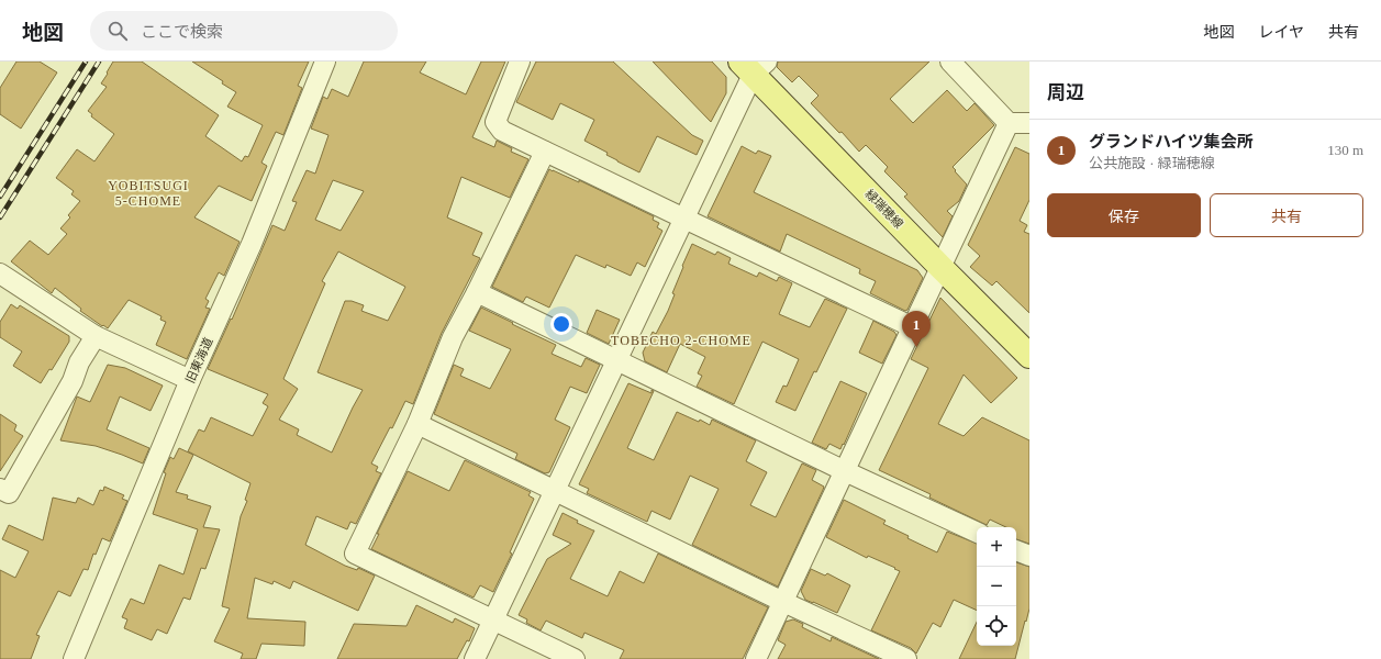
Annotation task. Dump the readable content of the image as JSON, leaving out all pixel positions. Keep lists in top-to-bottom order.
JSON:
{
  "streets": {
    "main road": ["緑瑞穂線"],
    "street": ["旧東海道"]
  },
  "districts": ["YOBITSUGI 5-CHOME", "TOBECHO 2-CHOME"],
  "page": {
    "header": "地図",
    "search": "ここで検索",
    "nav": ["地図", "レイヤ", "共有"],
    "heading": "周辺",
    "list": [
      {
        "mark": "1",
        "name": "グランドハイツ集会所",
        "note": "公共施設 · 緑瑞穂線",
        "value": "130 m"
      }
    ],
    "buttons": ["保存", "共有"],
    "pins": "1",
    "map_buttons": ["+", "−"]
  }
}
